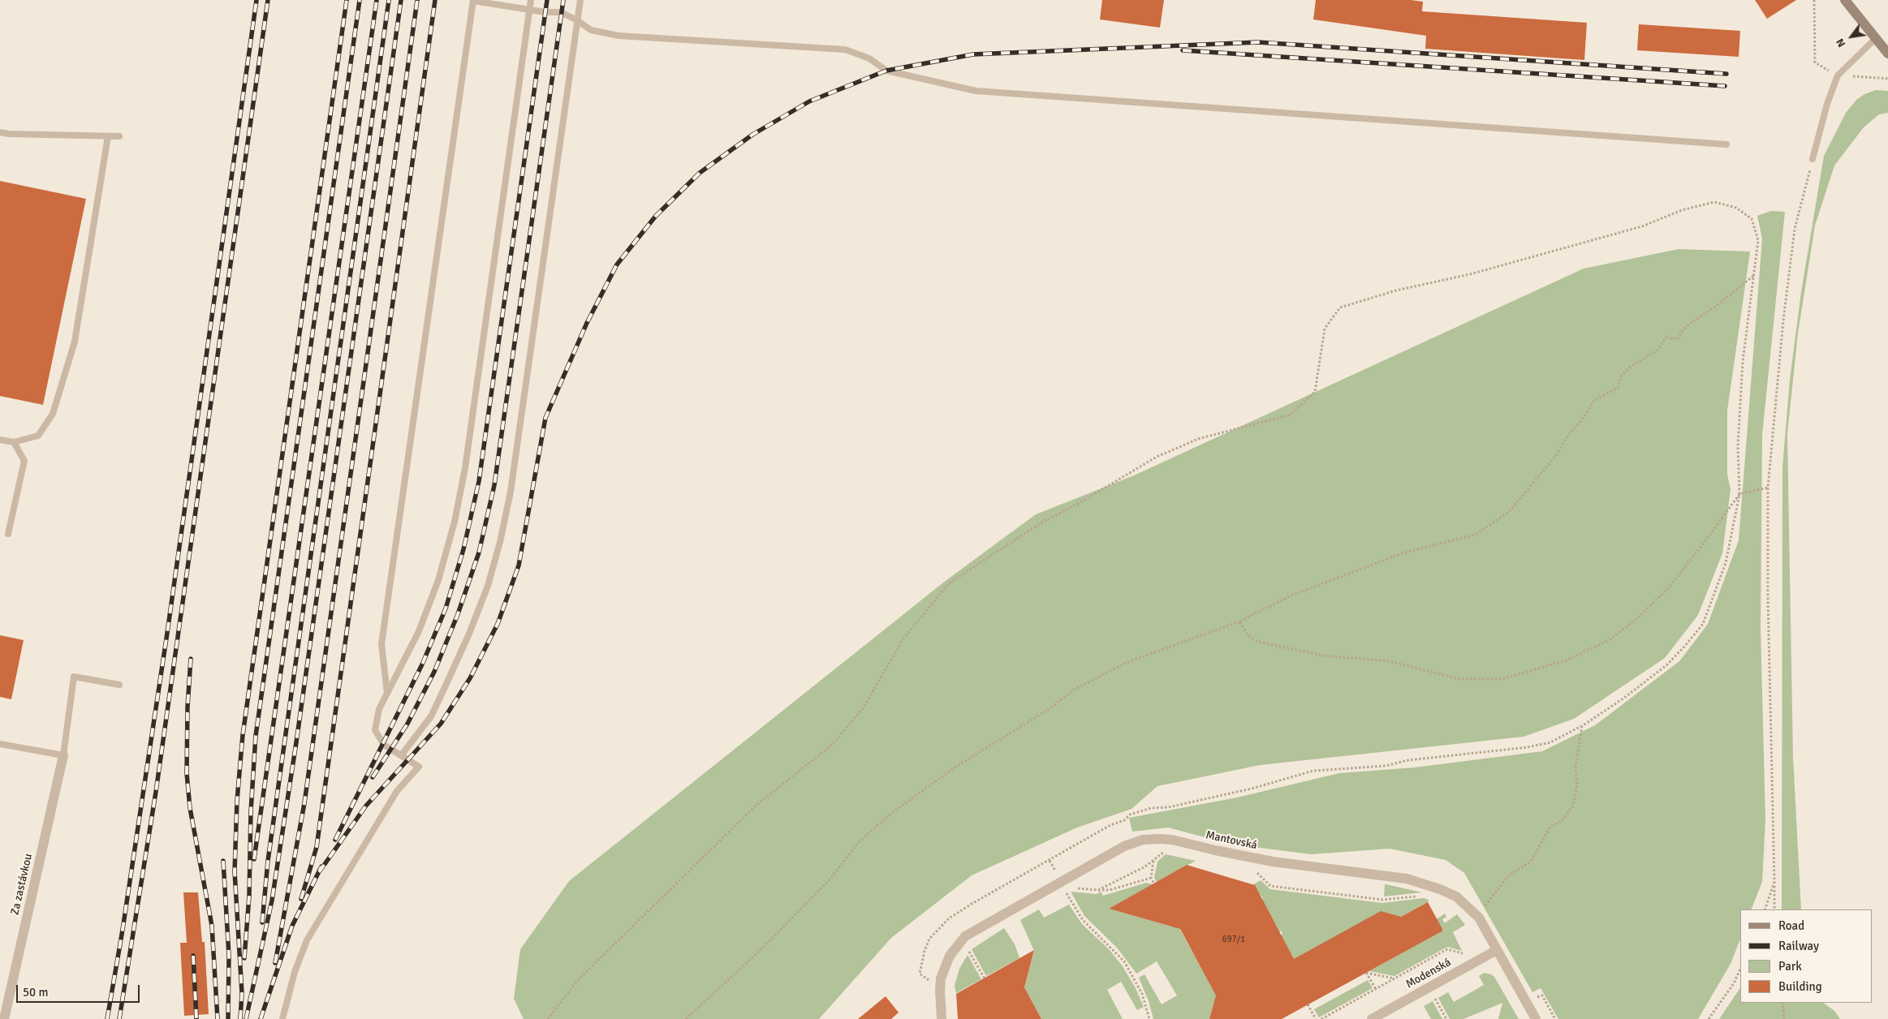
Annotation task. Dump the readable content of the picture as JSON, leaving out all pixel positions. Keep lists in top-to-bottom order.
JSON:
{
  "streets": {
    "street": ["Mantovská", "Za zastávkou", "Modenská"]
  },
  "crossings": [
    ["Mantovská", "Modenská"]
  ],
  "house_numbers": ["697/1"],
  "legend": [
    "Road",
    "Railway",
    "Park",
    "Building"
  ],
  "scale_bar": "50 m",
  "north": "bottom left"
}
